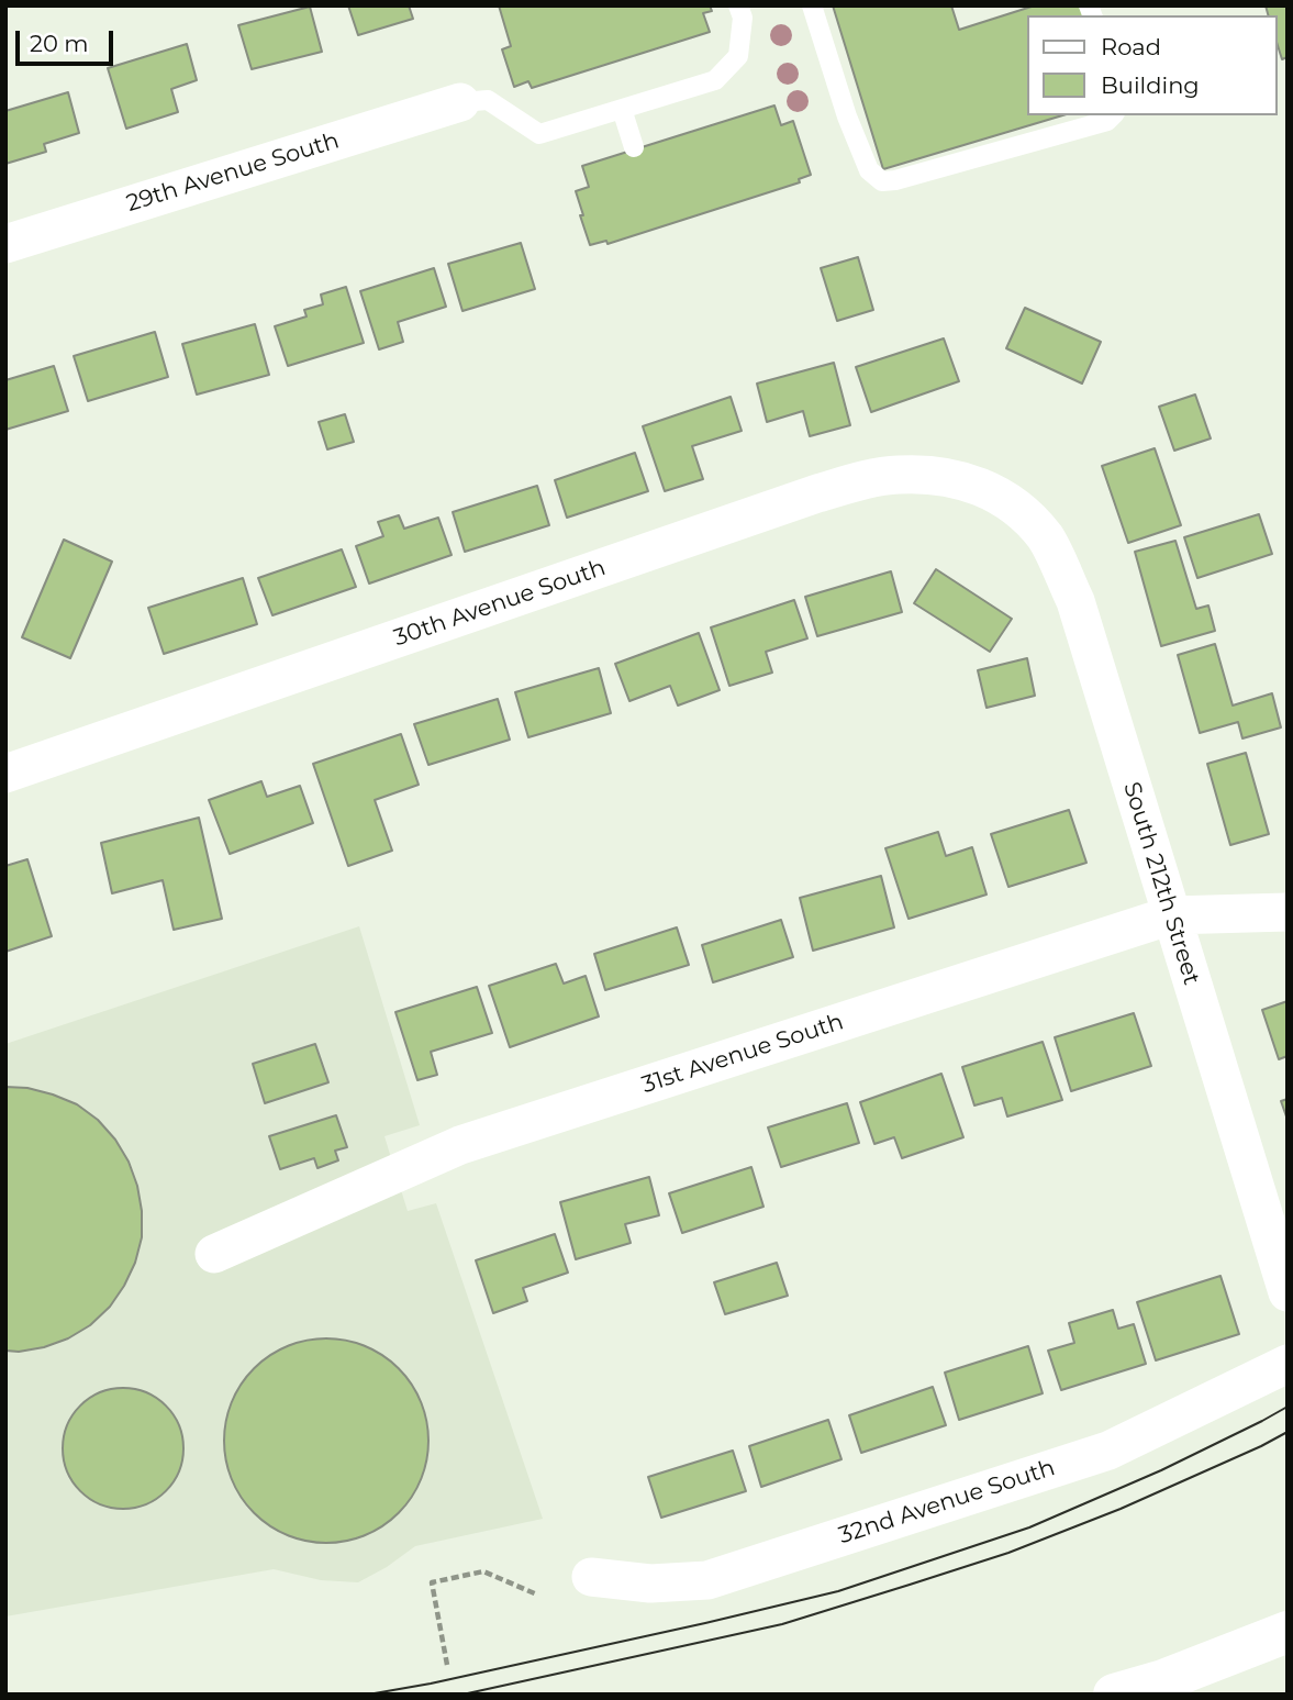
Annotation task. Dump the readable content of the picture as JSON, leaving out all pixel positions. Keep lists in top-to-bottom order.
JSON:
{
  "streets": {
    "street": [
      "29th Avenue South",
      "30th Avenue South",
      "South 212th Street",
      "31st Avenue South",
      "32nd Avenue South"
    ]
  },
  "crossings": [
    ["30th Avenue South", "South 212th Street"],
    ["South 212th Street", "31st Avenue South"]
  ],
  "legend": ["Road", "Building"],
  "scale_bar": "20 m"
}
